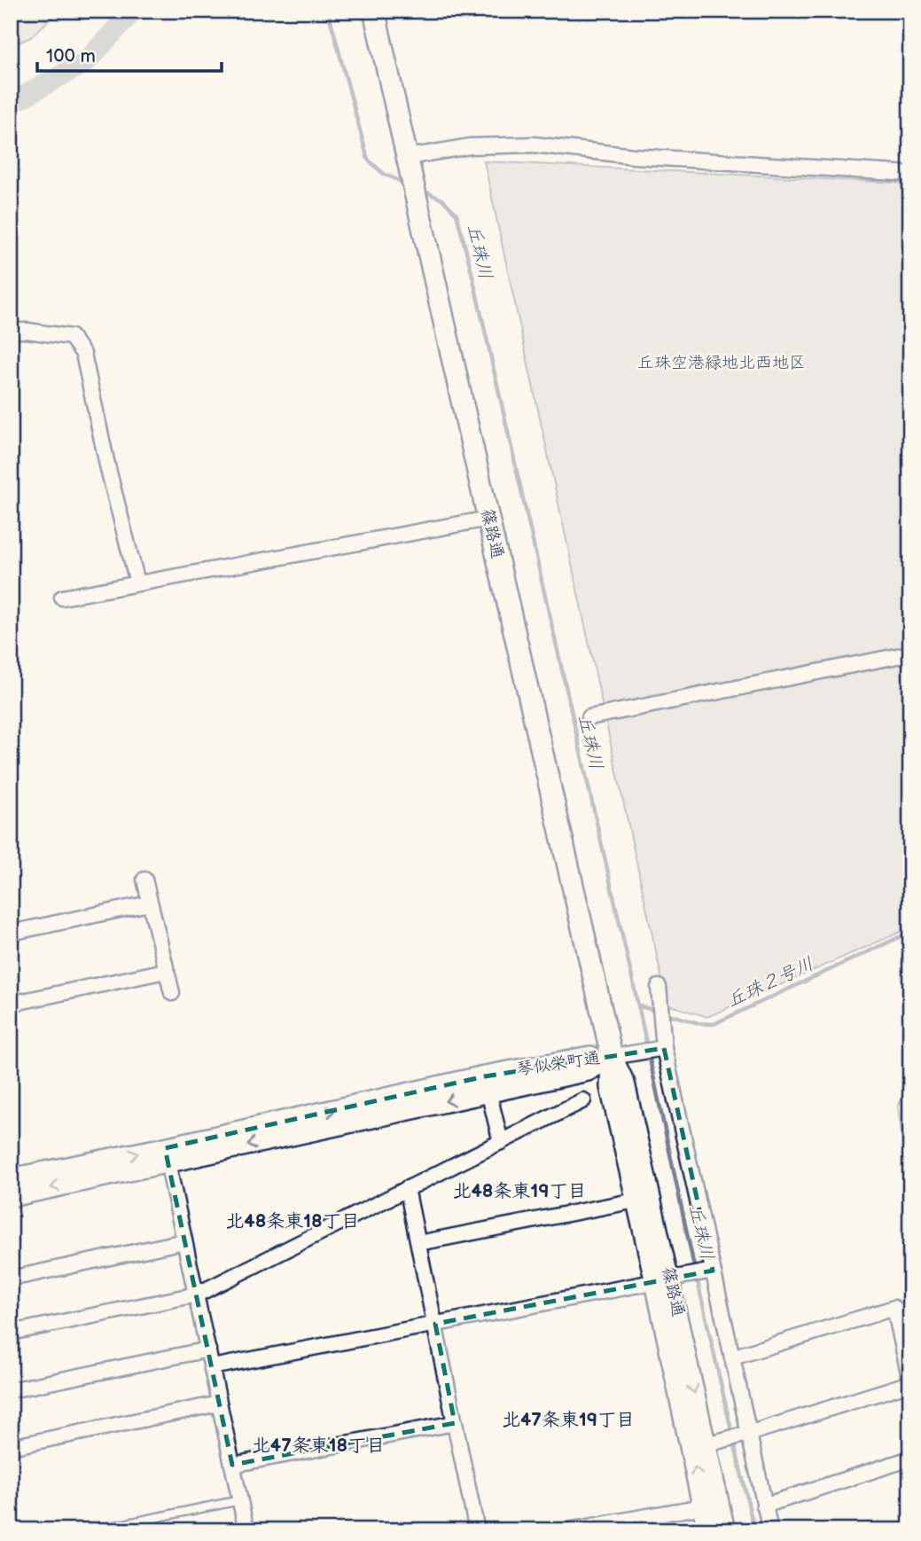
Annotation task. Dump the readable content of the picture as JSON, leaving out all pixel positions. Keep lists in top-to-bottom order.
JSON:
{
  "streets": {
    "street": ["篠路通", "琴似栄町通"]
  },
  "crossings": [
    ["篠路通", "琴似栄町通"]
  ],
  "districts": [
    "北48条東19丁目",
    "北48条東18丁目",
    "北47条東19丁目",
    "北47条東18丁目"
  ],
  "water": ["丘珠川", "丘珠２号川"],
  "parks": ["丘珠空港緑地北西地区"],
  "scale_bar": "100 m"
}
